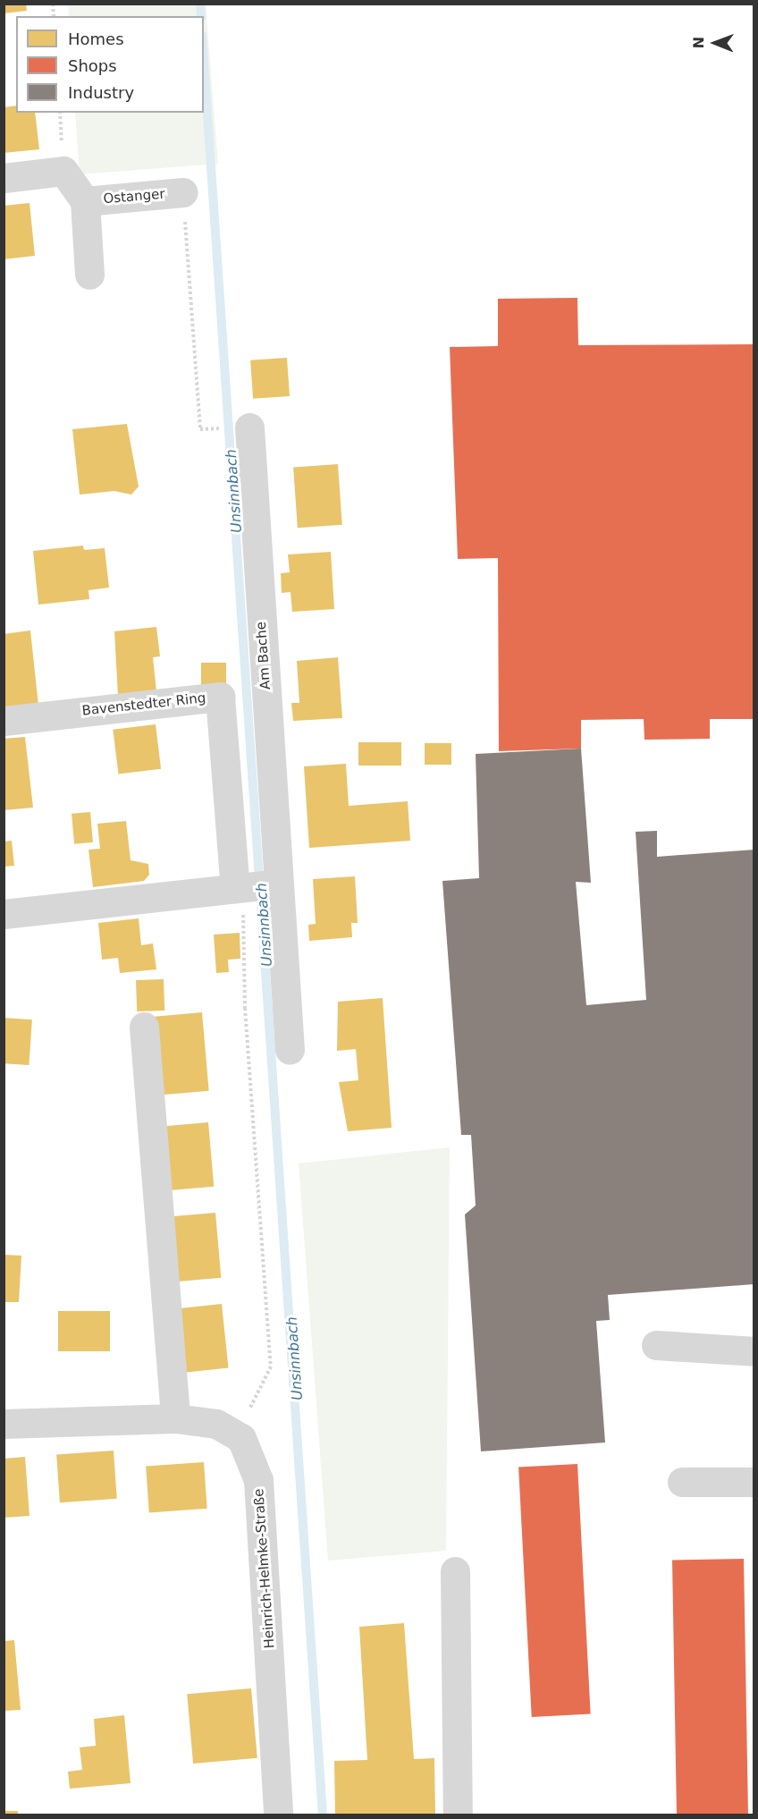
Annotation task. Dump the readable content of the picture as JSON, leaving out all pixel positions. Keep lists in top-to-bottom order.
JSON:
{
  "streets": {
    "street": [
      "Ostanger",
      "Am Bache",
      "Bavenstedter Ring",
      "Heinrich-Helmke-Straße"
    ]
  },
  "crossings": [
    ["Am Bache", "Bavenstedter Ring"]
  ],
  "water": ["Unsinnbach"],
  "legend": ["Homes", "Shops", "Industry"],
  "north": "left"
}
